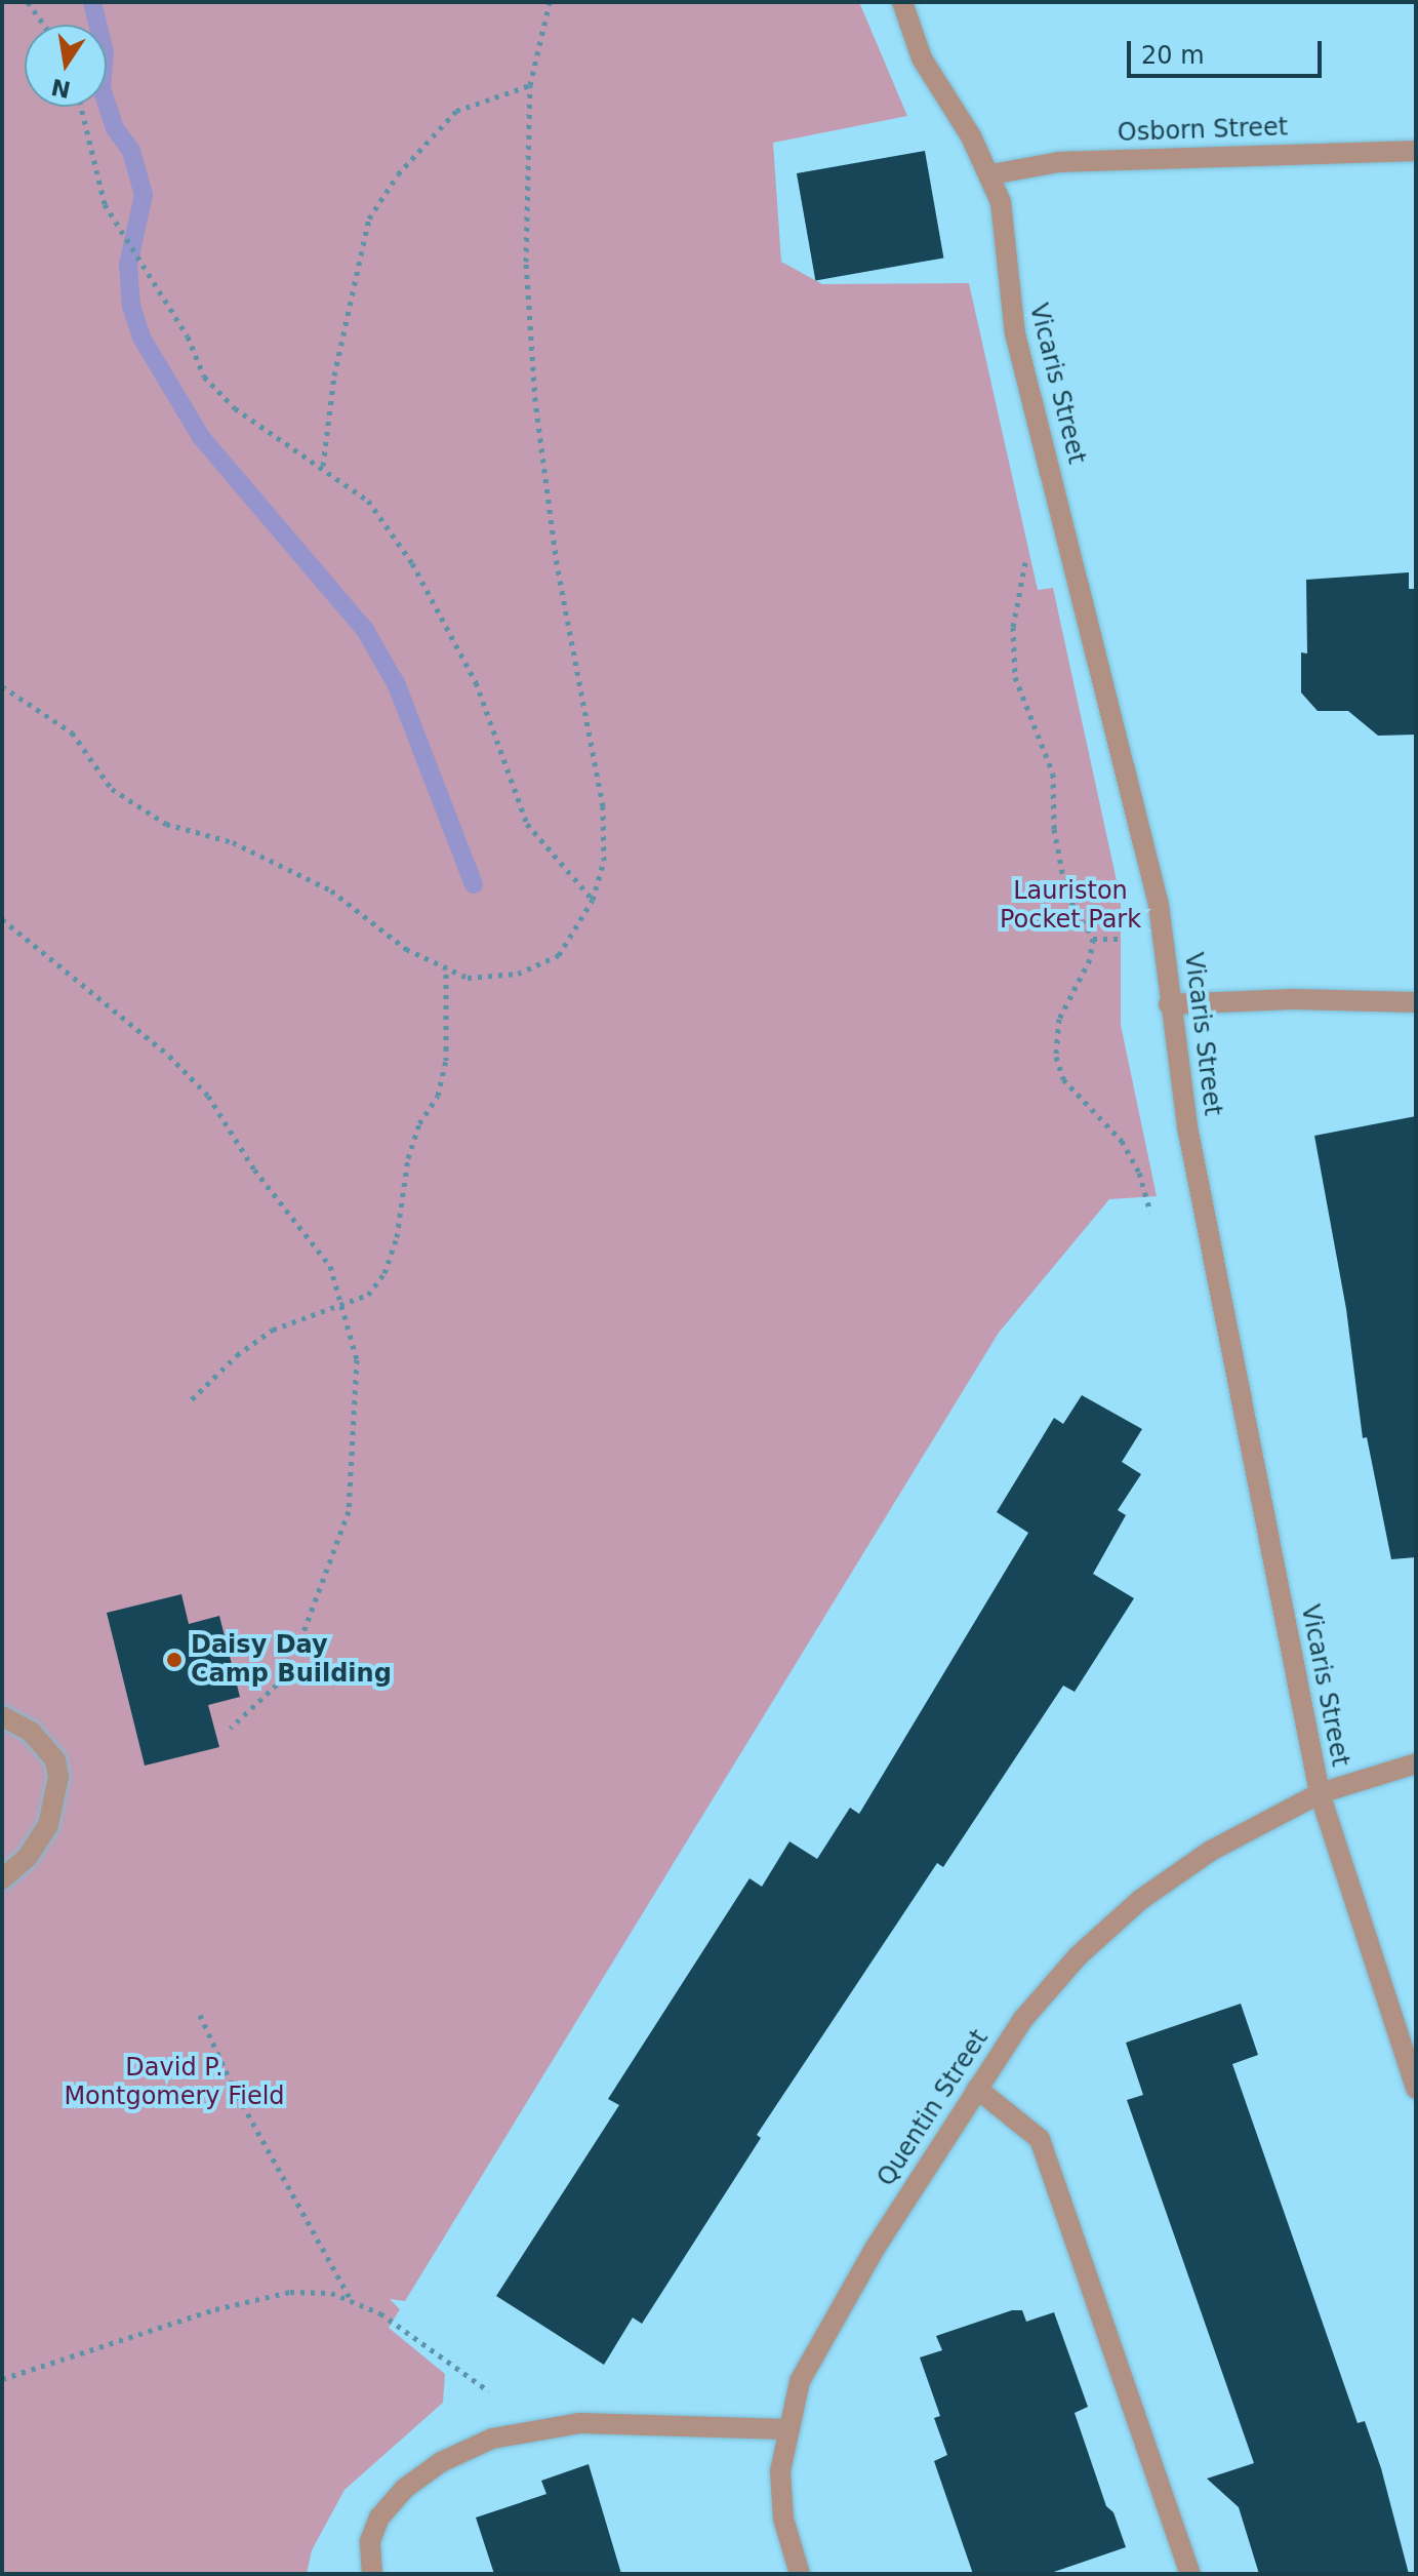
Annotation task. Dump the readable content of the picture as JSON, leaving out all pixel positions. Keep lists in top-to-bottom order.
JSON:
{
  "streets": {
    "street": ["Osborn Street", "Vicaris Street", "Quentin Street"]
  },
  "crossings": [
    ["Osborn Street", "Vicaris Street"],
    ["Vicaris Street", "Quentin Street"]
  ],
  "parks": ["Lauriston Pocket Park", "David P. Montgomery Field"],
  "places": ["Daisy Day Camp Building"],
  "scale_bar": "20 m",
  "north": "bottom"
}
